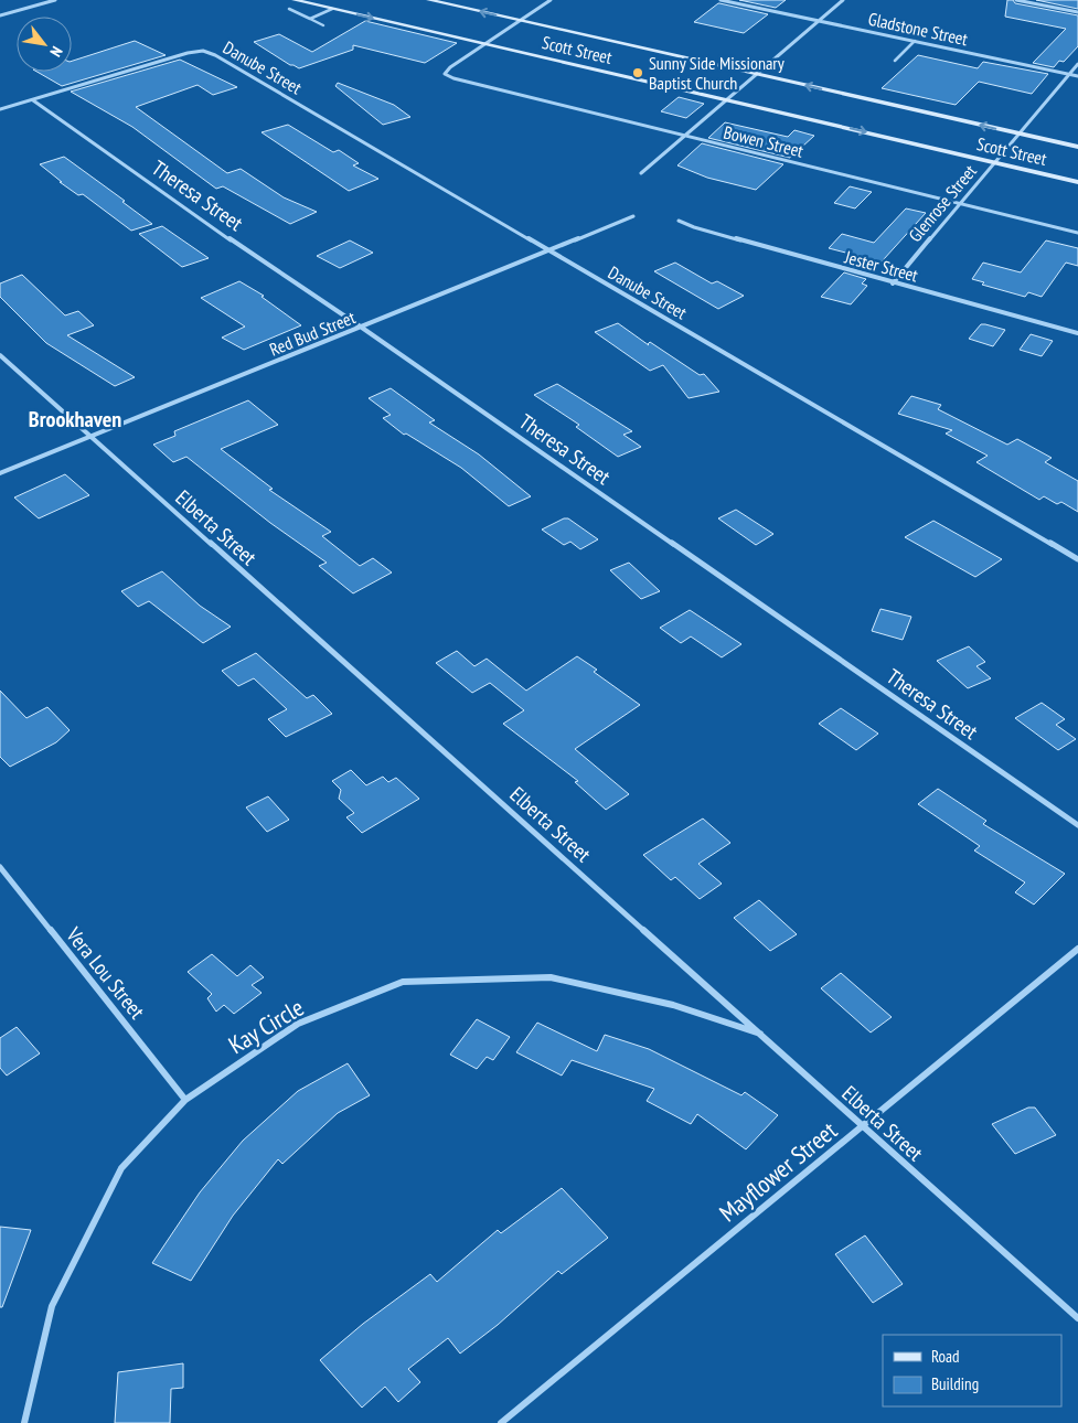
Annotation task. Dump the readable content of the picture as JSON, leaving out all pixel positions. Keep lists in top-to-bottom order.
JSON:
{
  "streets": {
    "main road": ["Scott Street"],
    "street": [
      "Gladstone Street",
      "Danube Street",
      "Bowen Street",
      "Theresa Street",
      "Glenrose Street",
      "Jester Street",
      "Red Bud Street",
      "Elberta Street",
      "Vera Lou Street",
      "Kay Circle",
      "Mayflower Street"
    ]
  },
  "crossings": [
    ["Gladstone Street", "Glenrose Street"],
    ["Scott Street", "Bowen Street"],
    ["Scott Street", "Glenrose Street"],
    ["Danube Street", "Theresa Street"],
    ["Danube Street", "Red Bud Street"],
    ["Bowen Street", "Glenrose Street"],
    ["Theresa Street", "Red Bud Street"],
    ["Glenrose Street", "Jester Street"],
    ["Red Bud Street", "Elberta Street"],
    ["Elberta Street", "Kay Circle"],
    ["Elberta Street", "Mayflower Street"],
    ["Vera Lou Street", "Kay Circle"]
  ],
  "districts": ["Brookhaven"],
  "places": ["Sunny Side Missionary Baptist Church"],
  "legend": ["Road", "Building"],
  "north": "bottom right"
}
